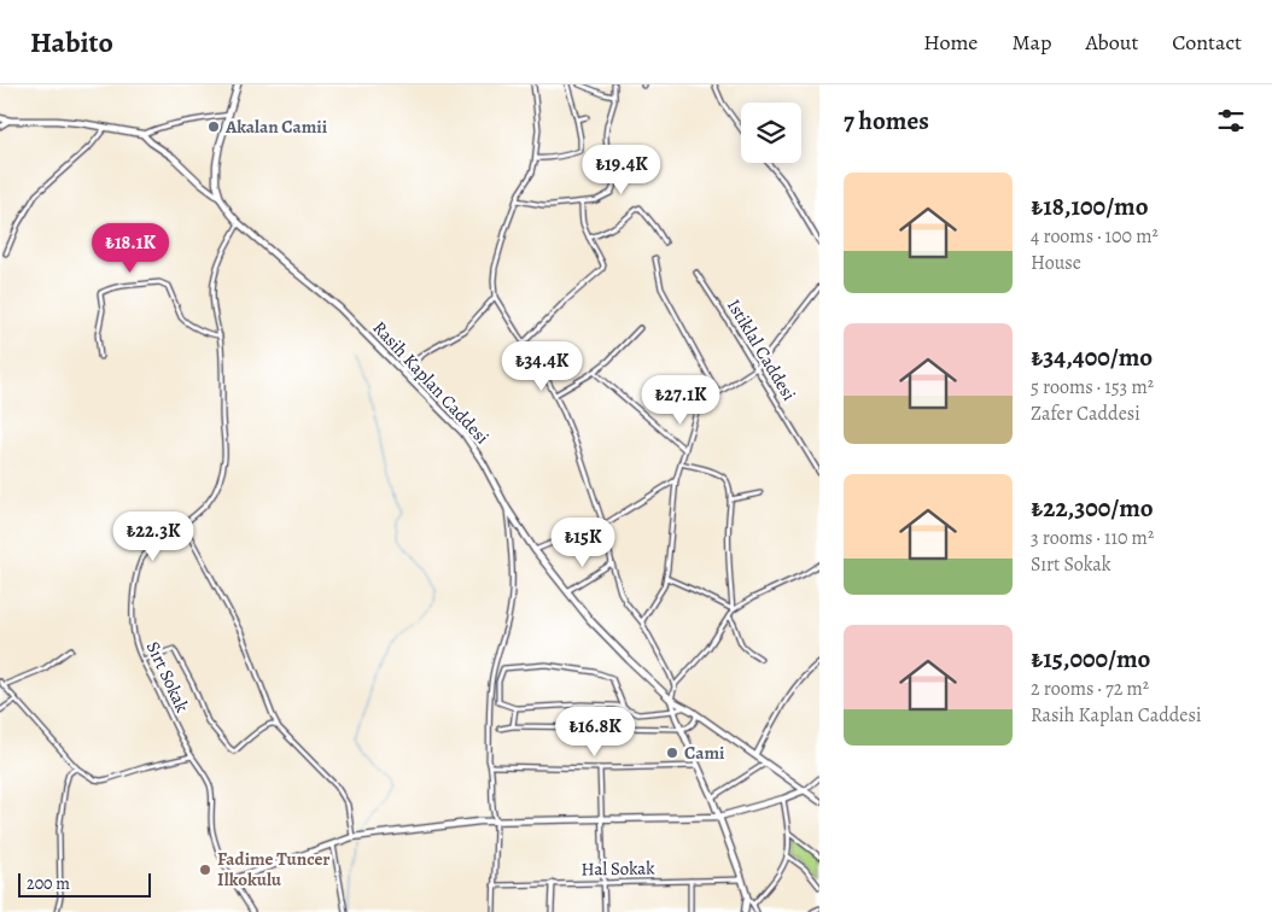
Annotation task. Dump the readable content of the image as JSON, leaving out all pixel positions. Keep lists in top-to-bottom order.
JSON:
{
  "streets": {
    "street": [
      "Istiklal Caddesi",
      "Rasih Kaplan Caddesi",
      "Sırt Sokak",
      "Hal Sokak"
    ]
  },
  "crossings": [
    ["Rasih Kaplan Caddesi", "Sırt Sokak"]
  ],
  "places": ["Akalan Camii", "Cami", "Fadime Tuncer Ilkokulu"],
  "scale_bar": "200 m",
  "page": {
    "header": "Habito",
    "nav": [
      "Home",
      "Map",
      "About",
      "Contact"
    ],
    "heading": "7 homes",
    "price": [
      "₺19.4K",
      "₺18.1K",
      "₺34.4K",
      "₺27.1K",
      "₺22.3K",
      "₺15K",
      "₺16.8K"
    ],
    "list": [
      {
        "name": "₺18,100/mo",
        "note": "4 rooms · 100 m² · House"
      },
      {
        "name": "₺34,400/mo",
        "note": "5 rooms · 153 m² · Zafer Caddesi"
      },
      {
        "name": "₺22,300/mo",
        "note": "3 rooms · 110 m² · Sırt Sokak"
      },
      {
        "name": "₺15,000/mo",
        "note": "2 rooms · 72 m² · Rasih Kaplan Caddesi"
      }
    ],
    "scale": "200 m"
  }
}
